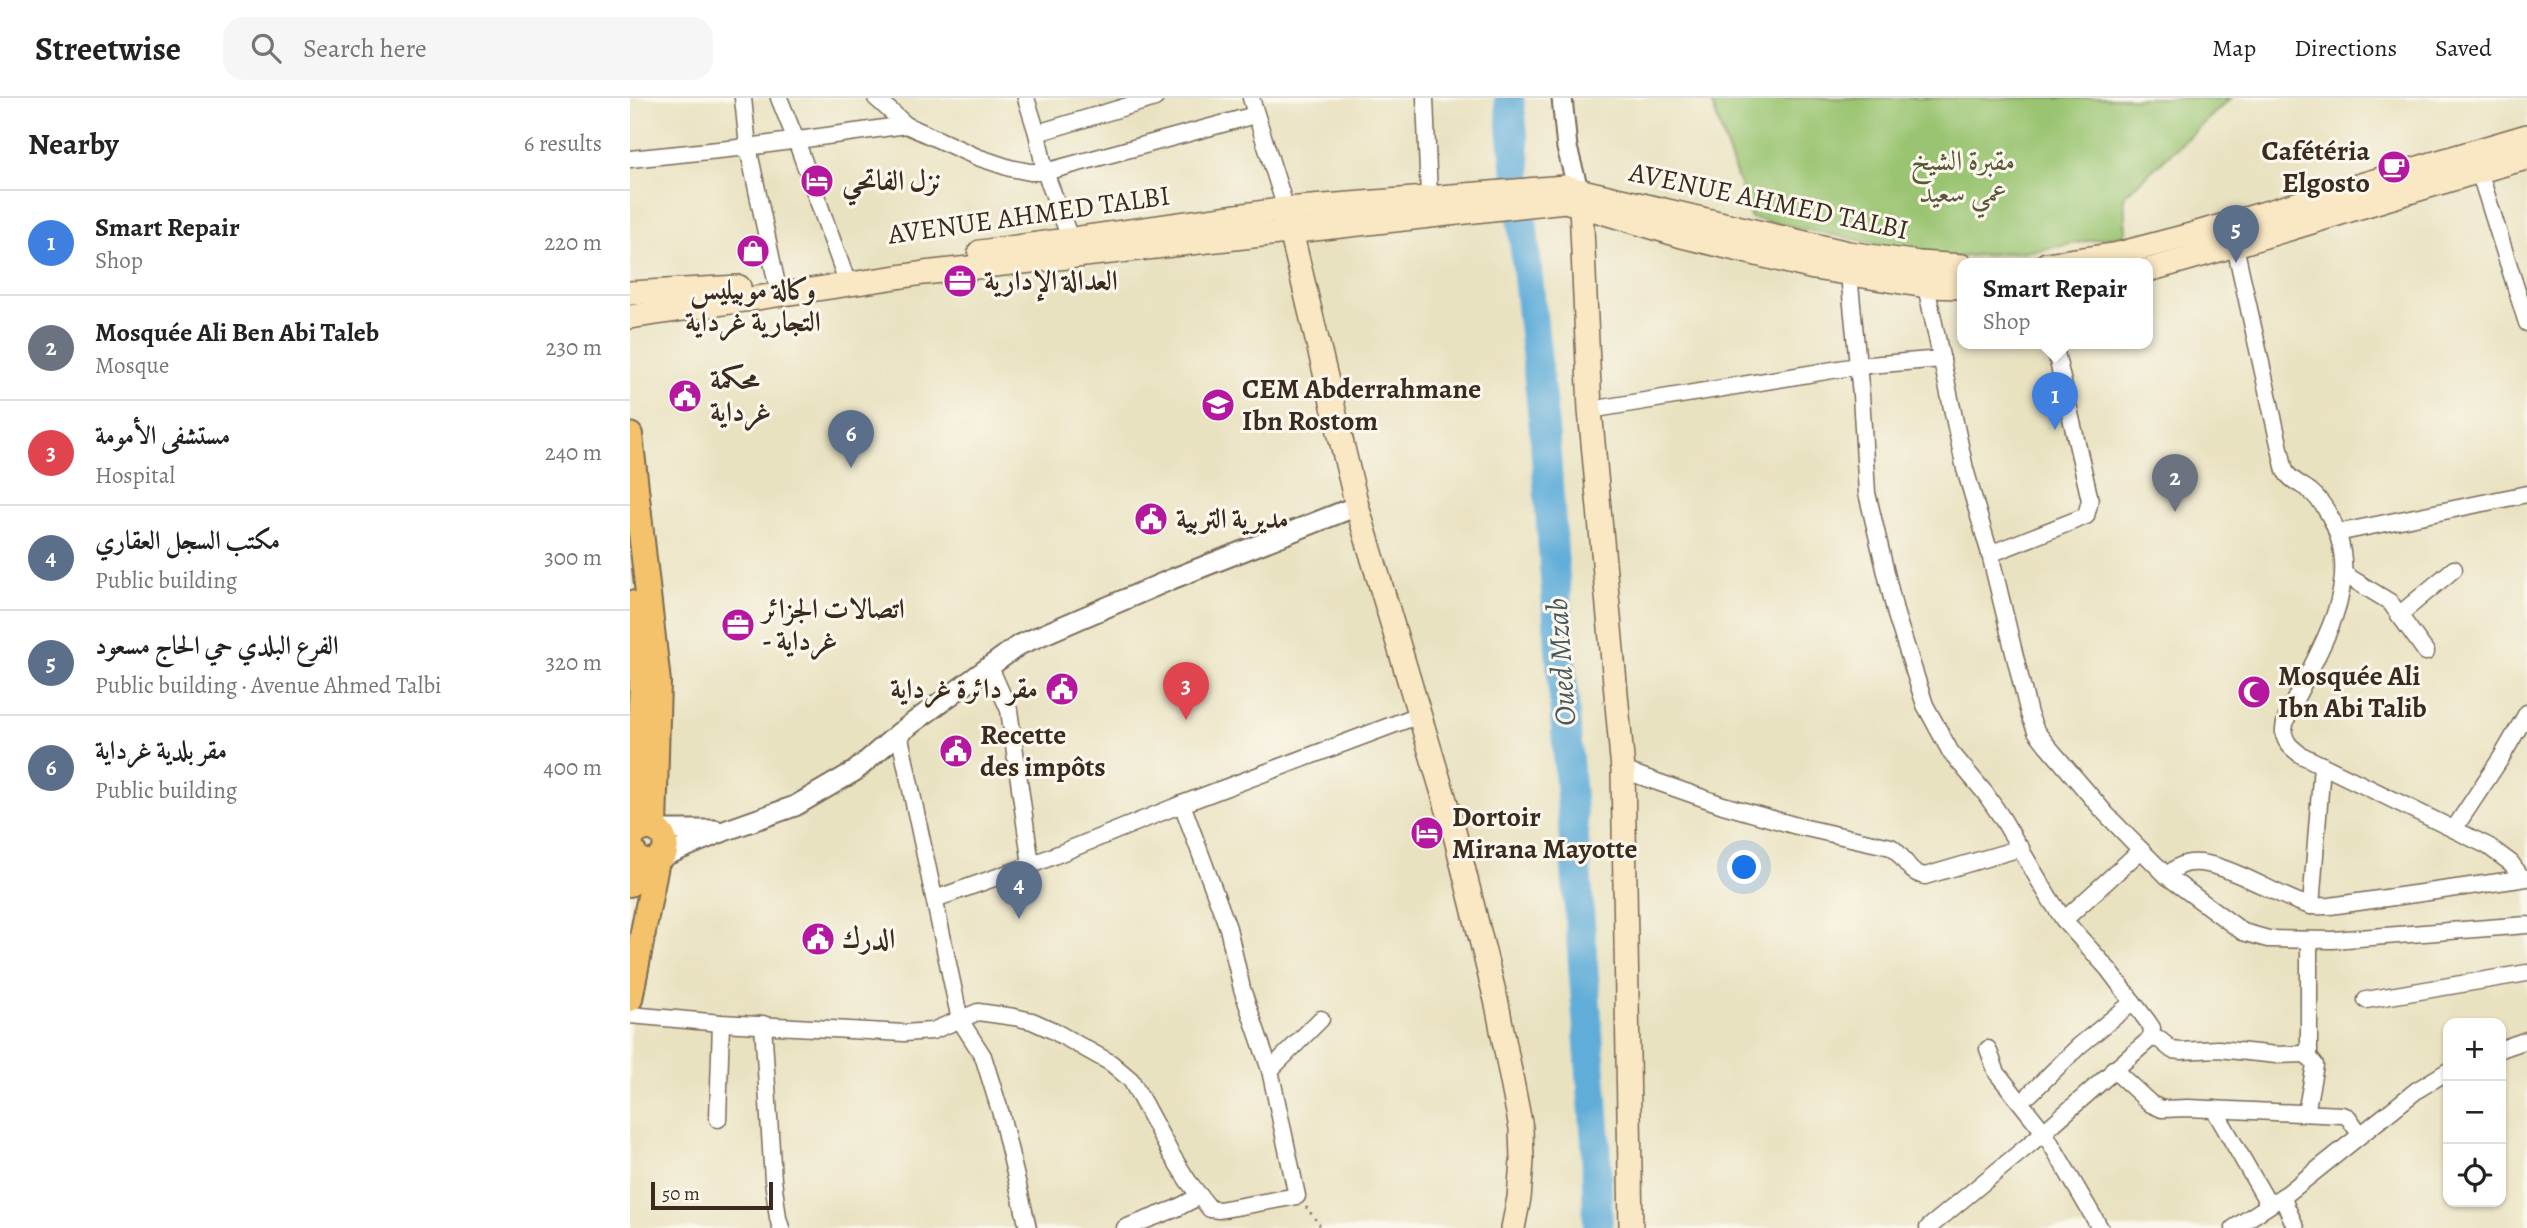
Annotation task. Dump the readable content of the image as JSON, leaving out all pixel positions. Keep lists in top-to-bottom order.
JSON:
{
  "streets": {
    "main road": ["AVENUE AHMED TALBI"]
  },
  "water": ["Oued Mzab"],
  "parks": ["مقبرة الشيخ عمي سعيد"],
  "places": {
    "cafe": ["Cafétéria Elgosto"],
    "hotel": ["نزل الفاتحي", "Dortoir Mirana Mayotte"],
    "shop": ["وكالة موبيليس التجارية غرداية"],
    "office": ["العدالة الإدارية", "اتصالات الجزائر - غرداية"],
    "public building": [
      "محكمة غرداية",
      "مديرية التربية",
      "مقر دائرة غرداية",
      "Recette des impôts",
      "الدرك"
    ],
    "school or university": ["CEM Abderrahmane Ibn Rostom"],
    "mosque": ["Mosquée Ali Ibn Abi Talib"]
  },
  "scale_bar": "50 m",
  "page": {
    "header": "Streetwise",
    "search": "Search here",
    "nav": ["Map", "Directions", "Saved"],
    "heading": ["Nearby", "6 results"],
    "list": [
      {
        "mark": "1",
        "name": "Smart Repair",
        "note": "Shop",
        "value": "220 m"
      },
      {
        "mark": "2",
        "name": "Mosquée Ali Ben Abi Taleb",
        "note": "Mosque",
        "value": "230 m"
      },
      {
        "mark": "3",
        "name": "مستشفى الأمومة",
        "note": "Hospital",
        "value": "240 m"
      },
      {
        "mark": "4",
        "name": "مكتب السجل العقاري",
        "note": "Public building",
        "value": "300 m"
      },
      {
        "mark": "5",
        "name": "الفرع البلدي حي الحاج مسعود",
        "note": "Public building · Avenue Ahmed Talbi",
        "value": "320 m"
      },
      {
        "mark": "6",
        "name": "مقر بلدية غرداية",
        "note": "Public building",
        "value": "400 m"
      }
    ],
    "pins": [
      "5",
      "1",
      "6",
      "2",
      "3",
      "4"
    ],
    "popup": ["Smart Repair", "Shop"],
    "map_buttons": ["+", "−"],
    "scale": "50 m"
  }
}
